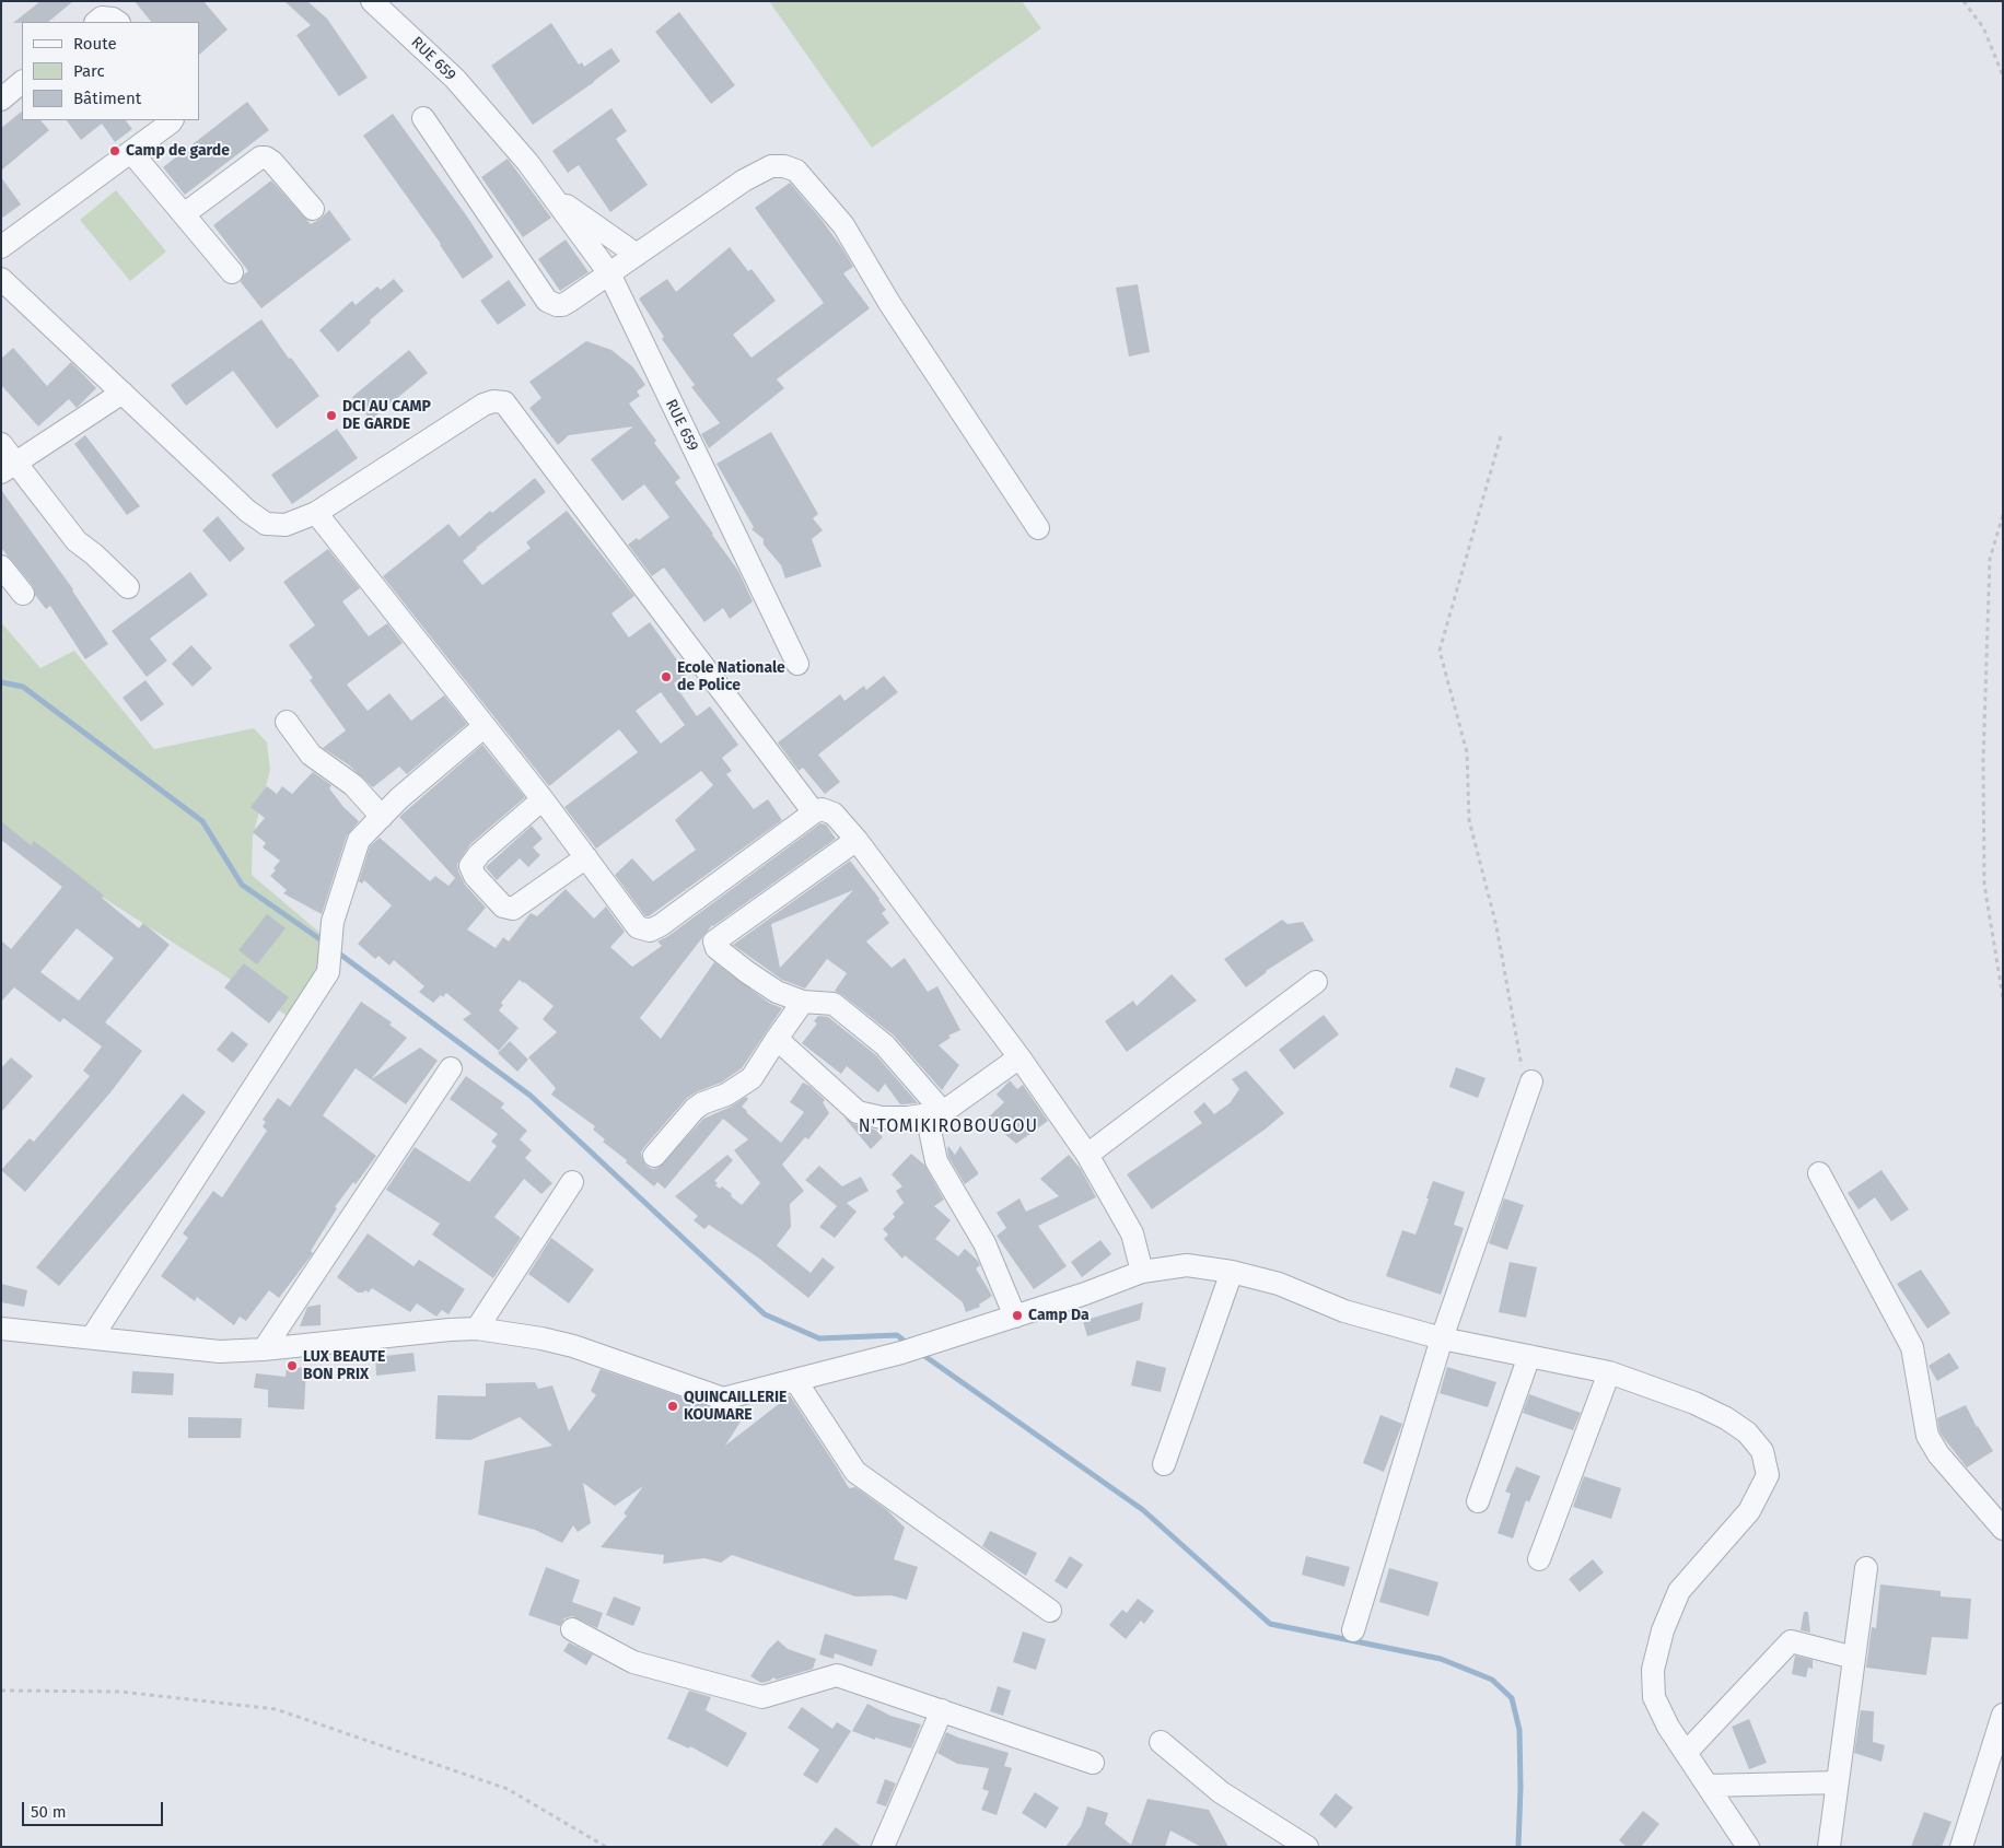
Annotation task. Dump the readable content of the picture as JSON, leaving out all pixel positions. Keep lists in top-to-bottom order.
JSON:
{
  "streets": {
    "street": ["RUE 659"]
  },
  "districts": ["N'TOMIKIROBOUGOU"],
  "places": [
    "Camp de garde",
    "DCI AU CAMP DE GARDE",
    "Ecole Nationale de Police",
    "Camp Da",
    "LUX BEAUTE BON PRIX",
    "QUINCAILLERIE KOUMARE"
  ],
  "legend": ["Route", "Parc", "Bâtiment"],
  "scale_bar": "50 m"
}
